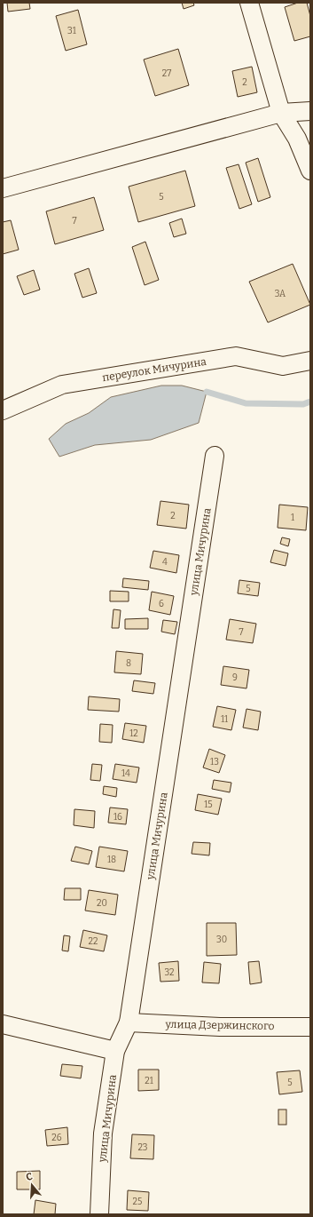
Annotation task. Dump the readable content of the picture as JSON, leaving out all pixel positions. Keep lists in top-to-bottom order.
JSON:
{
  "streets": {
    "street": ["переулок Мичурина", "улица Мичурина", "улица Дзержинского"]
  },
  "crossings": [
    ["улица Мичурина", "улица Дзержинского"]
  ],
  "house_numbers": [
    "31",
    "27",
    "2",
    "5",
    "7",
    "3А",
    "2",
    "1",
    "4",
    "5",
    "6",
    "7",
    "8",
    "9",
    "11",
    "12",
    "13",
    "14",
    "15",
    "16",
    "18",
    "20",
    "30",
    "22",
    "32",
    "21",
    "5",
    "26",
    "23",
    "25"
  ],
  "north": "top"
}
